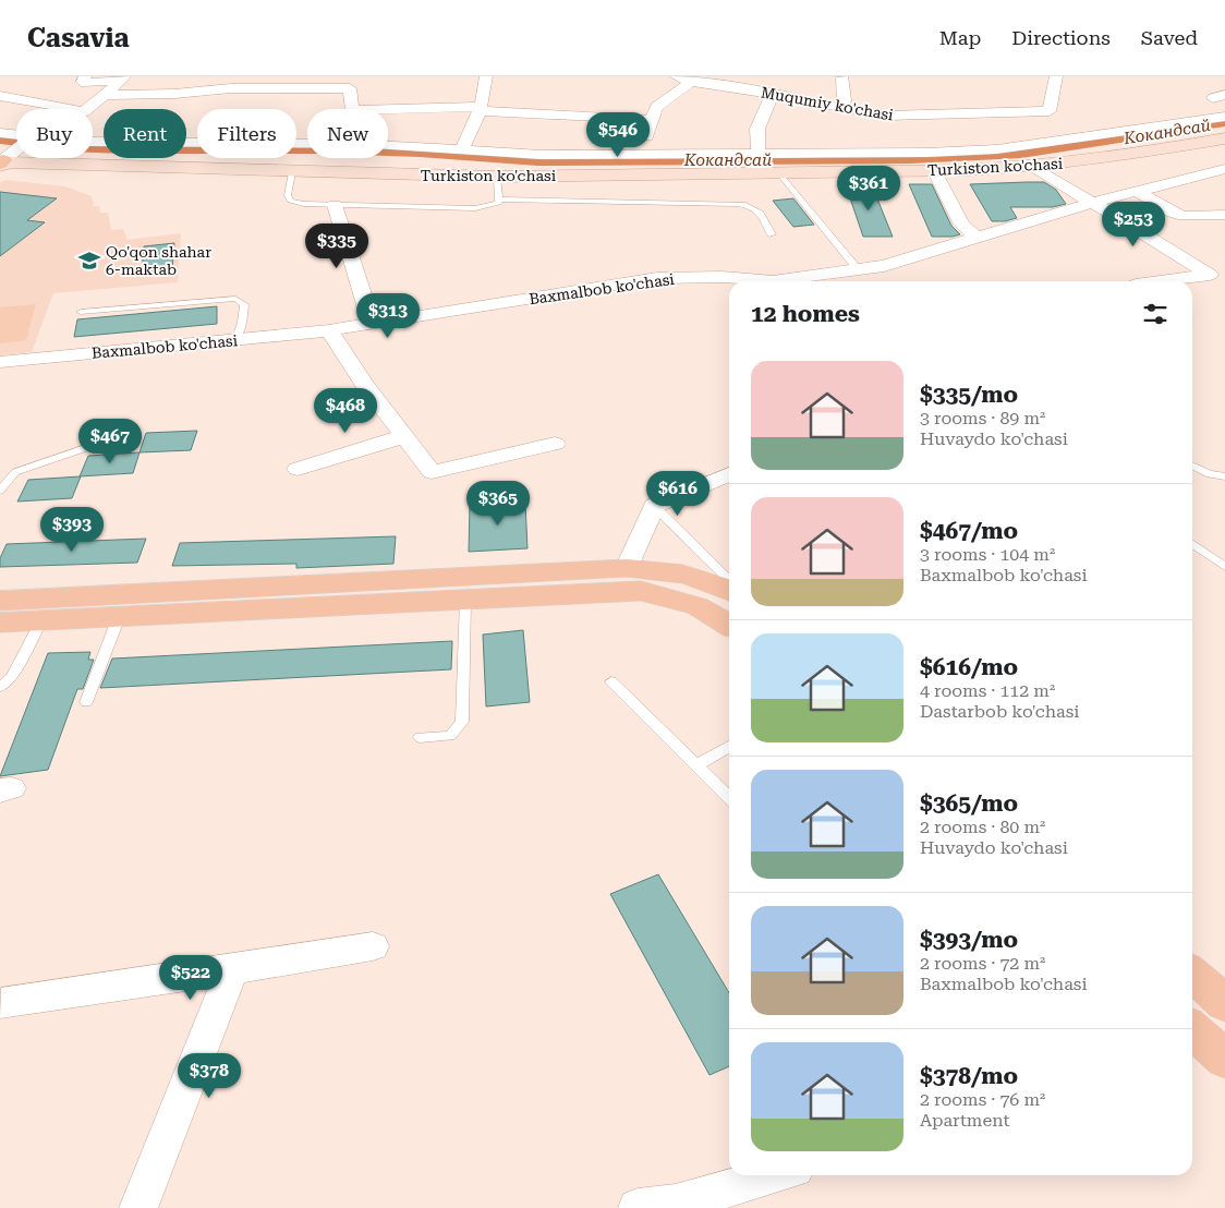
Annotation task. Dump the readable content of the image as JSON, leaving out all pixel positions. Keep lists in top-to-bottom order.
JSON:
{
  "streets": {
    "main road": ["Turkiston ko'chasi"],
    "street": ["Muqumiy ko'chasi", "Baxmalbob ko'chasi"]
  },
  "water": ["Кокандсай"],
  "places": {
    "school or university": ["Qo'qon shahar 6-maktab"]
  },
  "page": {
    "header": "Casavia",
    "nav": ["Map", "Directions", "Saved"],
    "chip": [
      "Buy",
      "Rent",
      "Filters",
      "New"
    ],
    "price": [
      "$546",
      "$361",
      "$253",
      "$335",
      "$313",
      "$468",
      "$467",
      "$616",
      "$365",
      "$393",
      "$522",
      "$378"
    ],
    "heading": "12 homes",
    "list": [
      {
        "name": "$335/mo",
        "note": "3 rooms · 89 m² · Huvaydo ko'chasi"
      },
      {
        "name": "$467/mo",
        "note": "3 rooms · 104 m² · Baxmalbob ko'chasi"
      },
      {
        "name": "$616/mo",
        "note": "4 rooms · 112 m² · Dastarbob ko'chasi"
      },
      {
        "name": "$365/mo",
        "note": "2 rooms · 80 m² · Huvaydo ko'chasi"
      },
      {
        "name": "$393/mo",
        "note": "2 rooms · 72 m² · Baxmalbob ko'chasi"
      },
      {
        "name": "$378/mo",
        "note": "2 rooms · 76 m² · Apartment"
      }
    ]
  }
}
